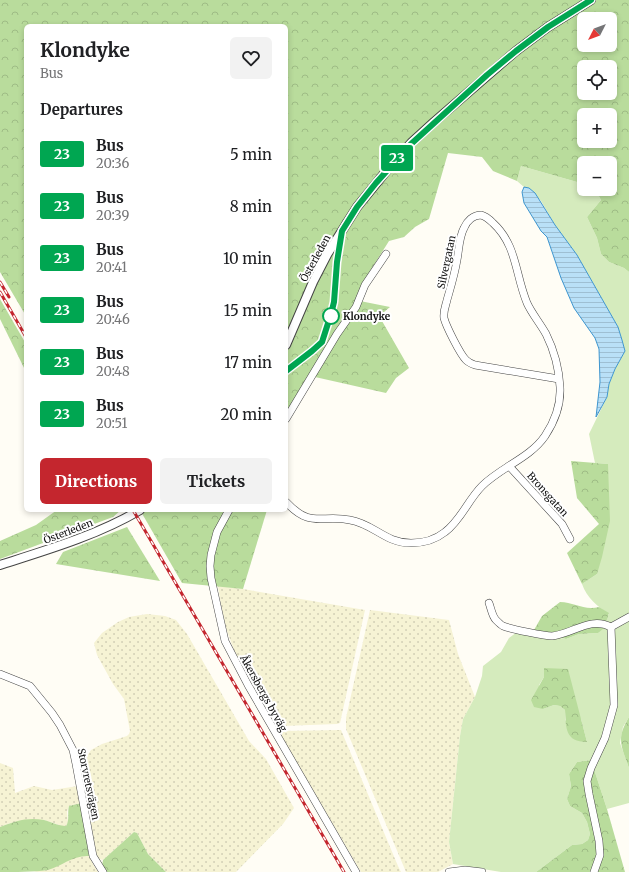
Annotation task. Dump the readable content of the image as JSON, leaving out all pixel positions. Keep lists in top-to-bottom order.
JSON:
{
  "streets": {
    "street": [
      "Österleden",
      "Silvergatan",
      "Bronsgatan",
      "Åkersbergs byväg",
      "Storvretsvägen"
    ]
  },
  "crossings": [
    ["Silvergatan", "Bronsgatan"]
  ],
  "places": ["Klondyke"],
  "lines": ["bus line 23"],
  "north": "bottom left",
  "page": {
    "on_map": "23",
    "map_buttons": ["+", "−"],
    "heading": [
      ["Klondyke", "Bus"],
      "Departures"
    ],
    "list": [
      {
        "mark": "23",
        "name": "Bus",
        "note": "20:36",
        "value": "5 min"
      },
      {
        "mark": "23",
        "name": "Bus",
        "note": "20:39",
        "value": "8 min"
      },
      {
        "mark": "23",
        "name": "Bus",
        "note": "20:41",
        "value": "10 min"
      },
      {
        "mark": "23",
        "name": "Bus",
        "note": "20:46",
        "value": "15 min"
      },
      {
        "mark": "23",
        "name": "Bus",
        "note": "20:48",
        "value": "17 min"
      },
      {
        "mark": "23",
        "name": "Bus",
        "note": "20:51",
        "value": "20 min"
      }
    ],
    "buttons": ["Directions", "Tickets"]
  }
}
